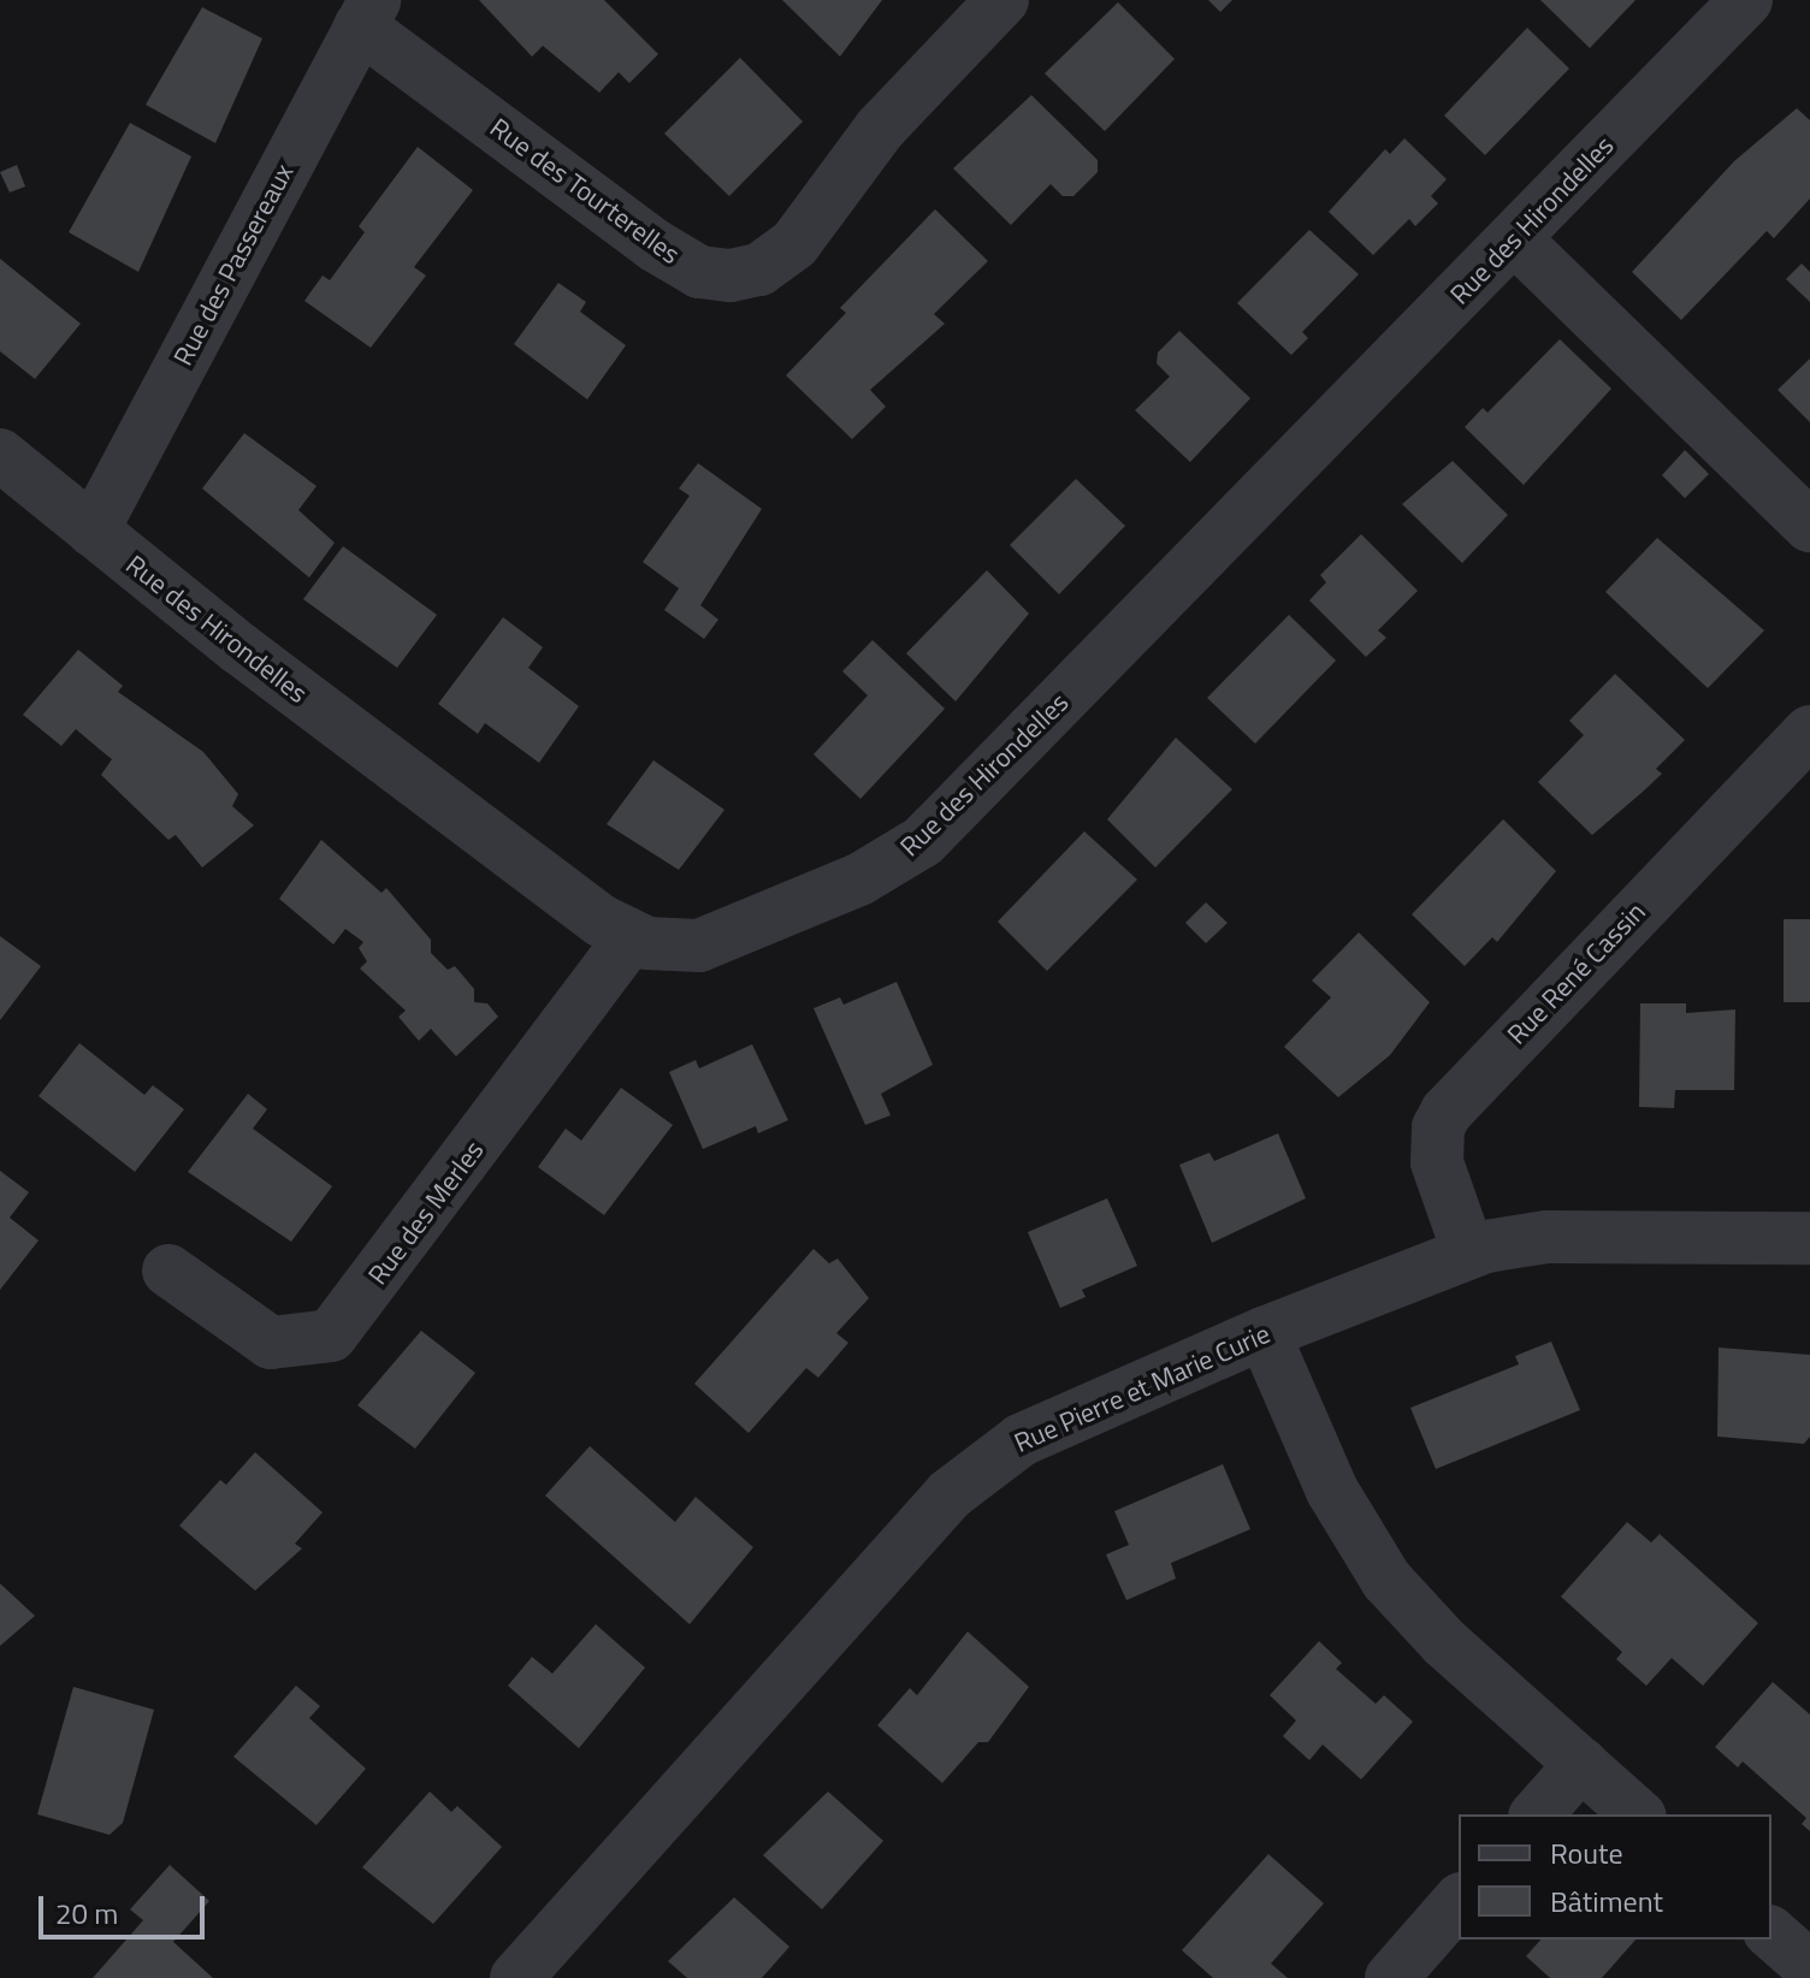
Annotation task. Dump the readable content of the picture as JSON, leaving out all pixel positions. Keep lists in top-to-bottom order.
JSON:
{
  "streets": {
    "street": [
      "Rue des Tourterelles",
      "Rue des Hirondelles",
      "Rue des Passereaux",
      "Rue René Cassin",
      "Rue des Merles",
      "Rue Pierre et Marie Curie"
    ]
  },
  "crossings": [
    ["Rue des Tourterelles", "Rue des Passereaux"],
    ["Rue des Hirondelles", "Rue des Passereaux"],
    ["Rue des Hirondelles", "Rue des Merles"],
    ["Rue René Cassin", "Rue Pierre et Marie Curie"]
  ],
  "legend": ["Route", "Bâtiment"],
  "scale_bar": "20 m"
}
